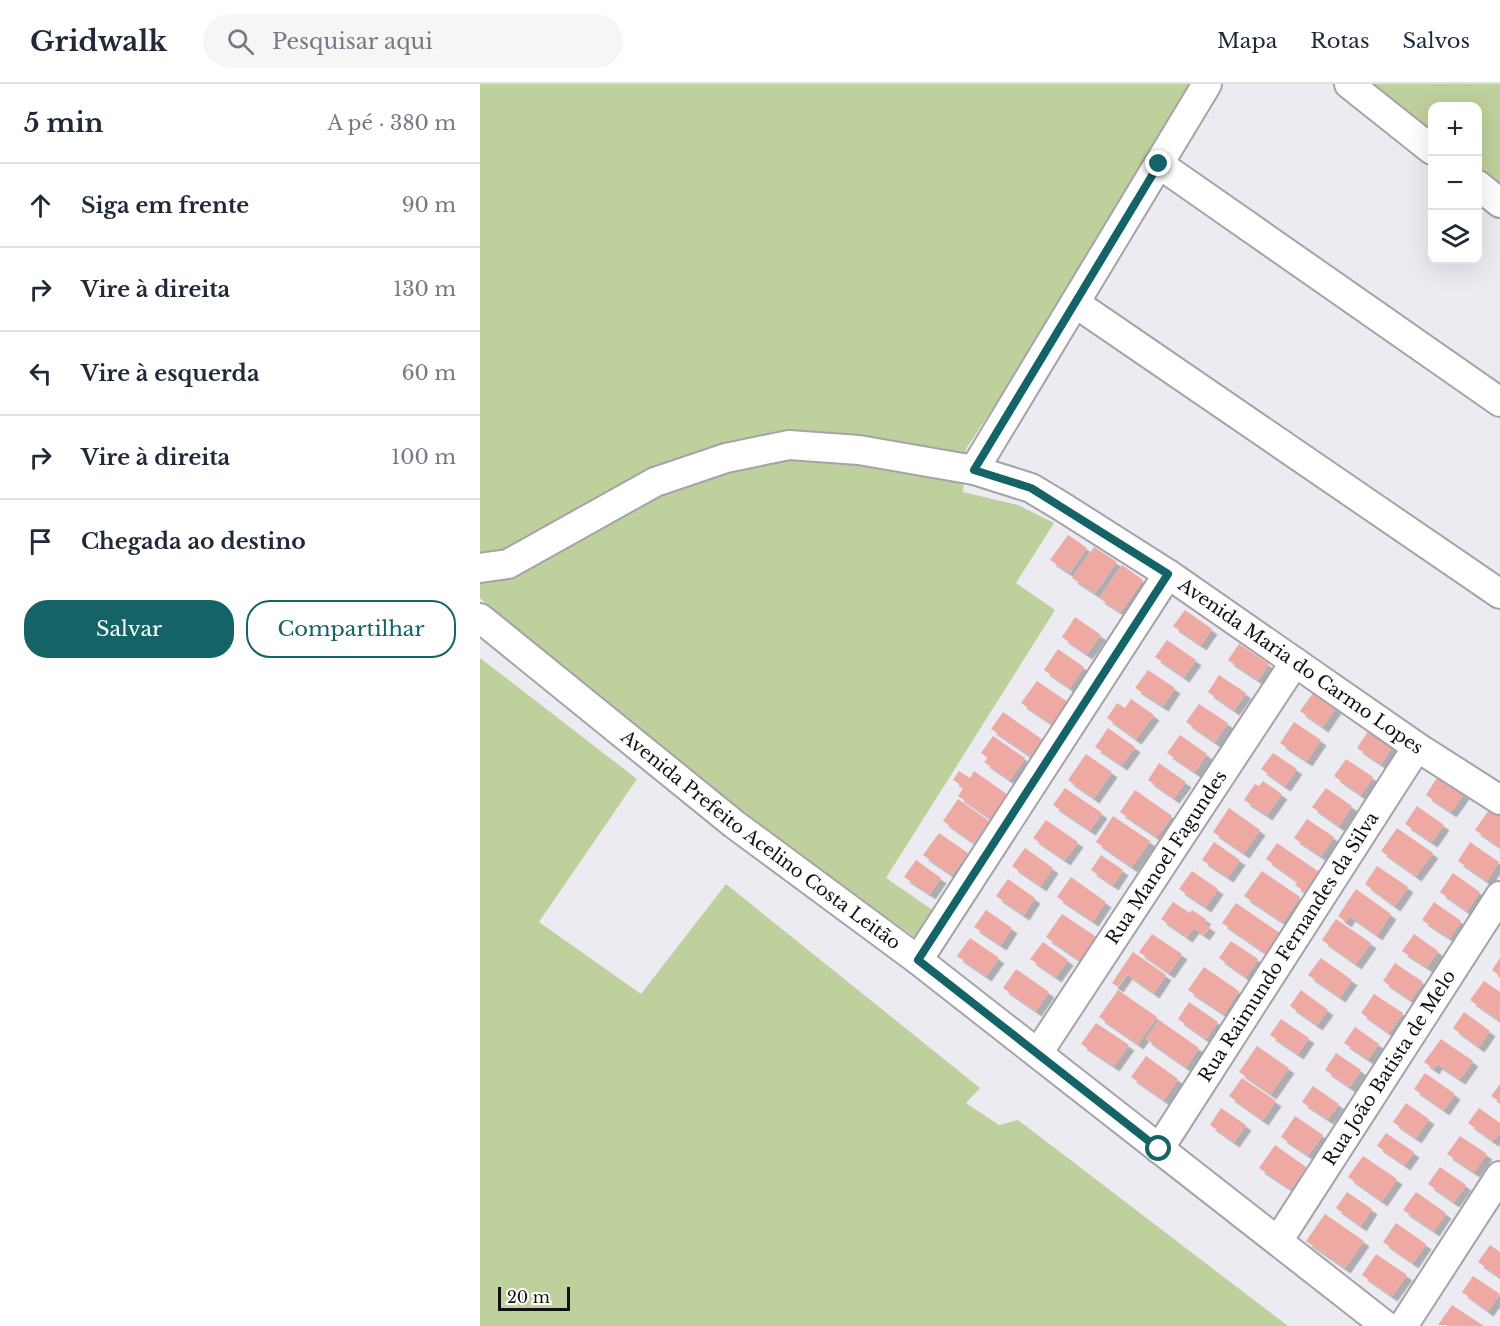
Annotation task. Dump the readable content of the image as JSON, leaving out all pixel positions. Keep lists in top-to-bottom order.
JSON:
{
  "streets": {
    "street": [
      "Avenida Maria do Carmo Lopes",
      "Avenida Prefeito Acelino Costa Leitão",
      "Rua Manoel Fagundes",
      "Rua Raimundo Fernandes da Silva",
      "Rua João Batista de Melo"
    ]
  },
  "crossings": [
    ["Avenida Maria do Carmo Lopes", "Rua Manoel Fagundes"],
    ["Avenida Maria do Carmo Lopes", "Rua Raimundo Fernandes da Silva"],
    ["Avenida Prefeito Acelino Costa Leitão", "Rua Manoel Fagundes"],
    ["Avenida Prefeito Acelino Costa Leitão", "Rua Raimundo Fernandes da Silva"],
    ["Avenida Prefeito Acelino Costa Leitão", "Rua João Batista de Melo"]
  ],
  "scale_bar": "20 m",
  "page": {
    "header": "Gridwalk",
    "search": "Pesquisar aqui",
    "nav": ["Mapa", "Rotas", "Salvos"],
    "heading": ["5 min", "A pé · 380 m"],
    "map_buttons": ["+", "−"],
    "list": [
      ["Siga em frente", "90 m"],
      ["Vire à direita", "130 m"],
      ["Vire à esquerda", "60 m"],
      ["Vire à direita", "100 m"],
      "Chegada ao destino"
    ],
    "buttons": ["Salvar", "Compartilhar"],
    "scale": "20 m"
  }
}
